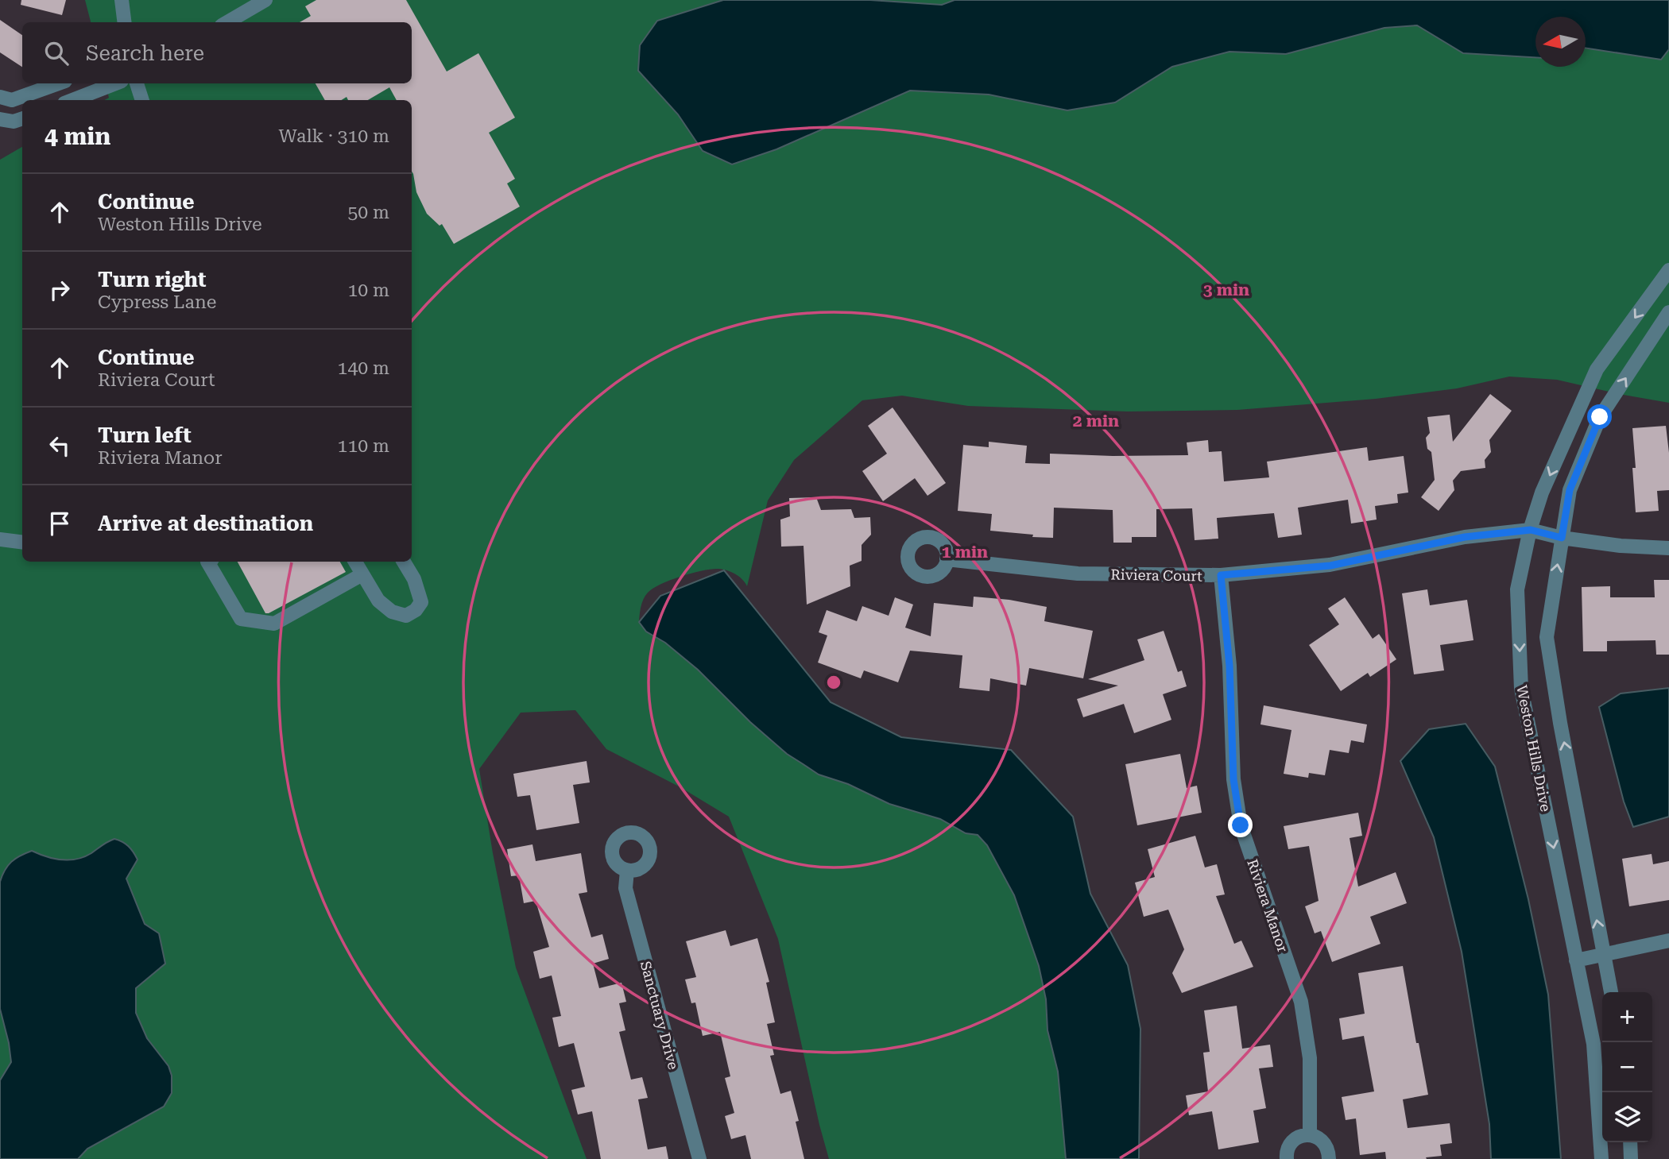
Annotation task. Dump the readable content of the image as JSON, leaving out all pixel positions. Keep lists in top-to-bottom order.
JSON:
{
  "streets": {
    "street": [
      "Riviera Court",
      "Weston Hills Drive",
      "Riviera Manor",
      "Sanctuary Drive"
    ]
  },
  "crossings": [
    ["Riviera Court", "Weston Hills Drive"],
    ["Riviera Court", "Riviera Manor"]
  ],
  "north": "left",
  "page": {
    "search": "Search here",
    "heading": ["4 min", "Walk · 310 m"],
    "list": [
      ["Continue", "Weston Hills Drive", "50 m"],
      ["Turn right", "Cypress Lane", "10 m"],
      ["Continue", "Riviera Court", "140 m"],
      ["Turn left", "Riviera Manor", "110 m"],
      "Arrive at destination"
    ],
    "map_buttons": ["+", "−"]
  },
  "rings": ["3 min", "2 min", "1 min"]
}
